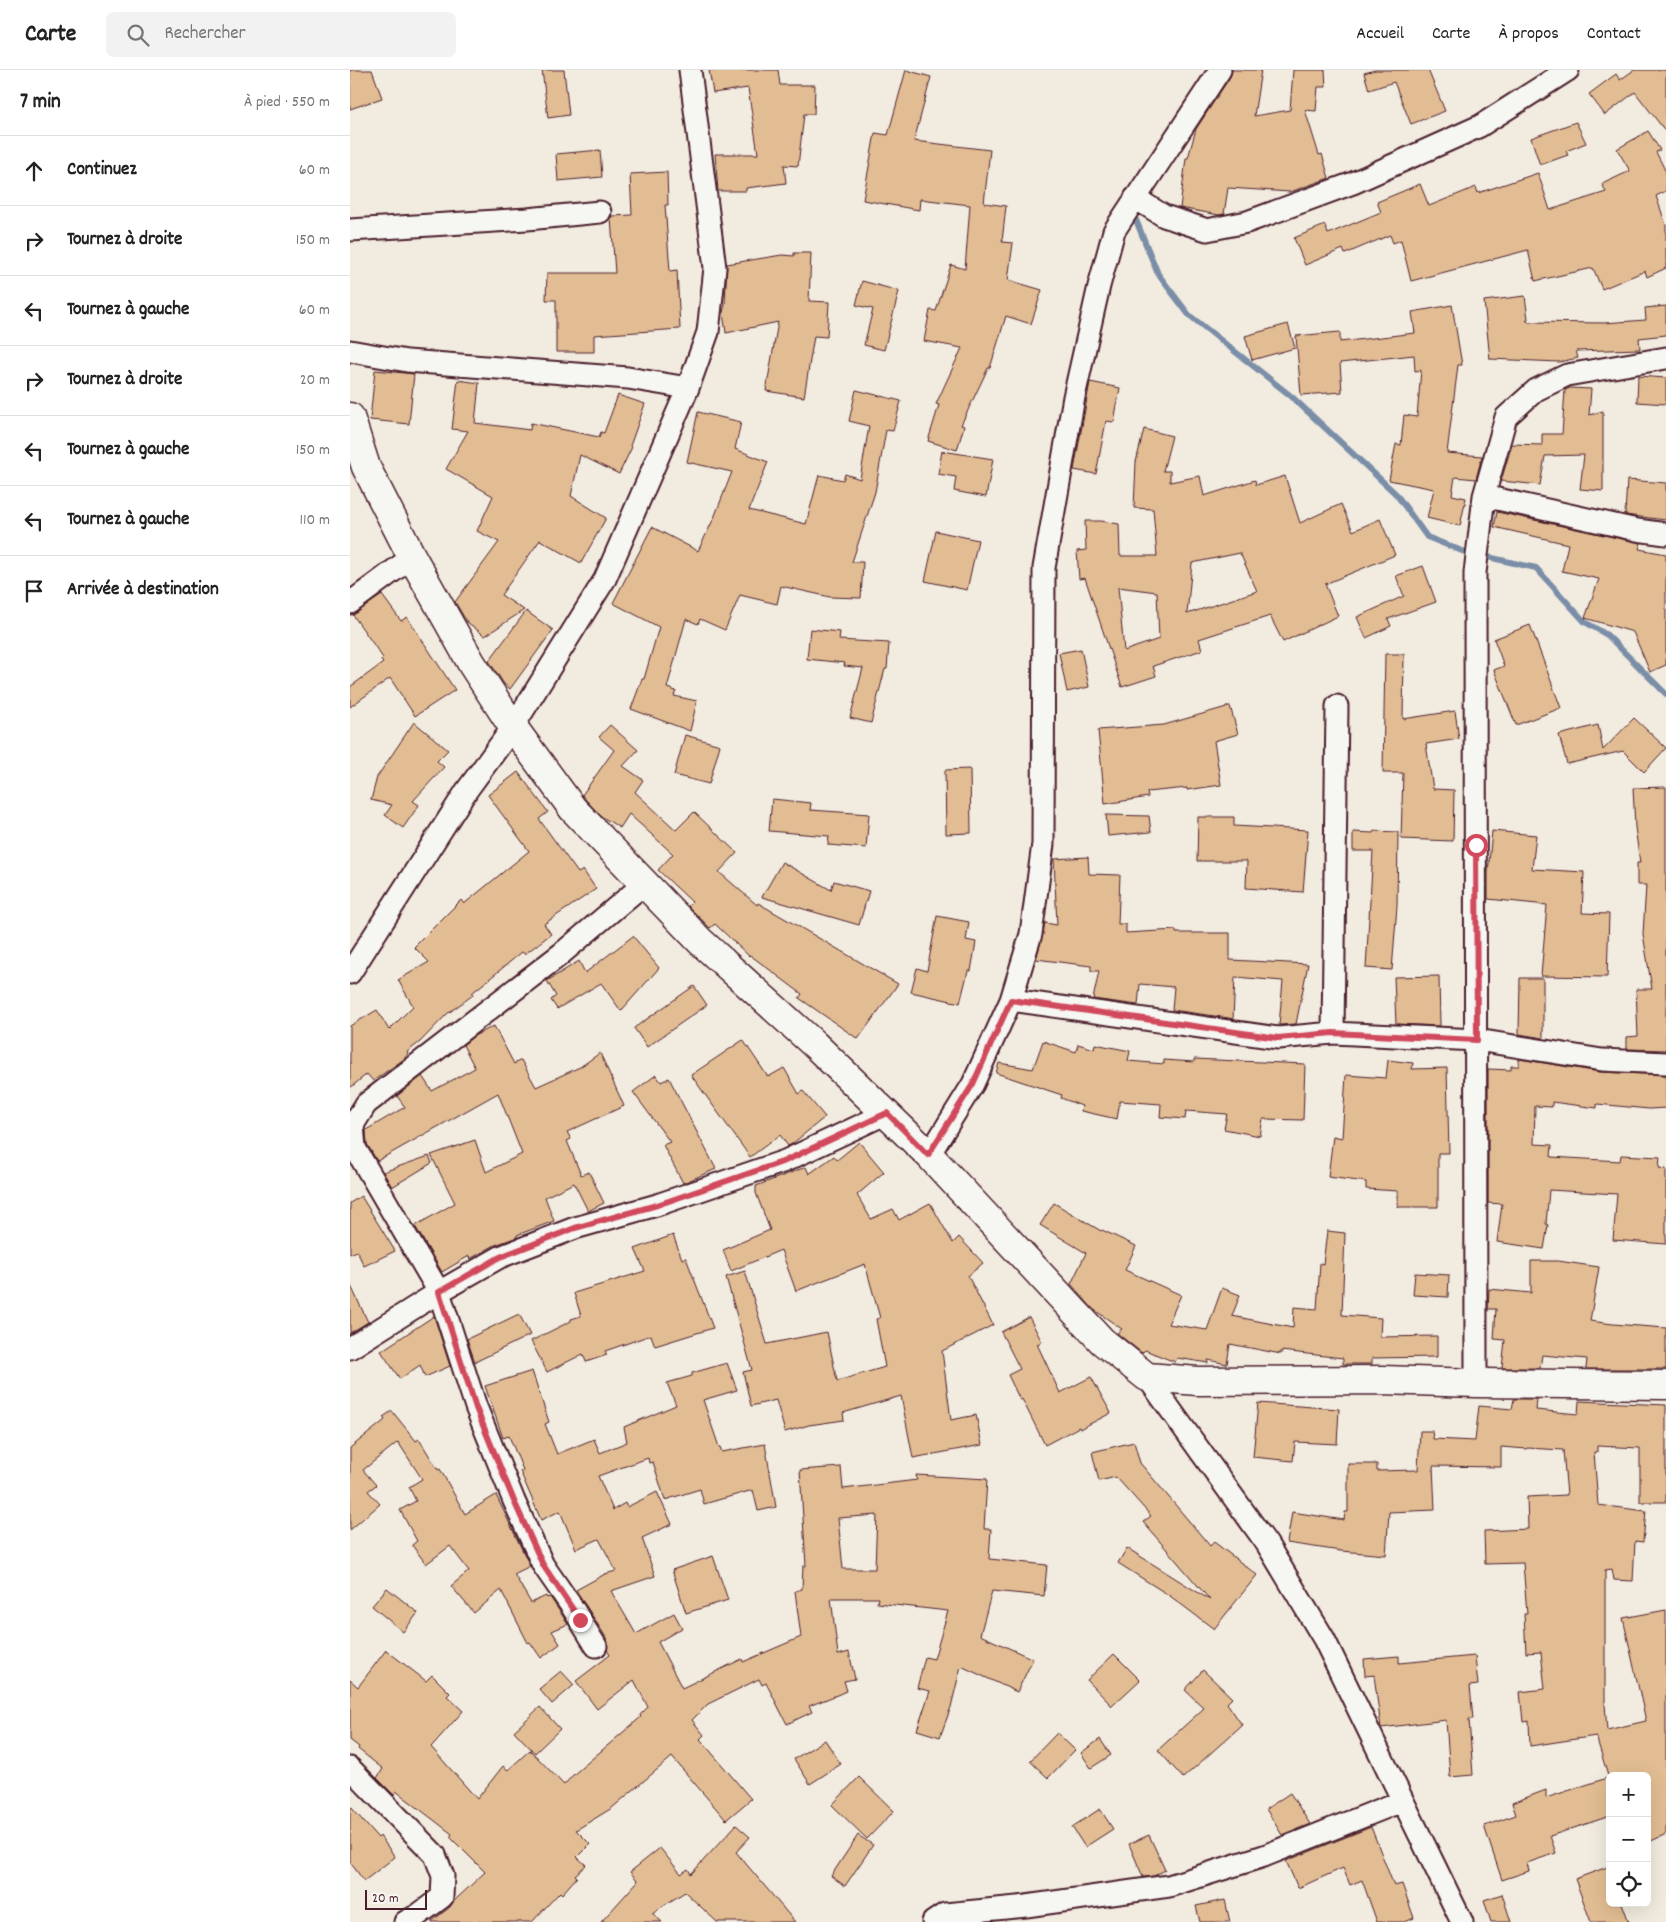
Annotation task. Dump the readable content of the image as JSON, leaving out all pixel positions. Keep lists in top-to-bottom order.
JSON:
{
  "scale_bar": "20 m",
  "page": {
    "header": "Carte",
    "search": "Rechercher",
    "nav": [
      "Accueil",
      "Carte",
      "À propos",
      "Contact"
    ],
    "heading": ["7 min", "À pied · 550 m"],
    "list": [
      ["Continuez", "60 m"],
      ["Tournez à droite", "150 m"],
      ["Tournez à gauche", "60 m"],
      ["Tournez à droite", "20 m"],
      ["Tournez à gauche", "150 m"],
      ["Tournez à gauche", "110 m"],
      "Arrivée à destination"
    ],
    "map_buttons": ["+", "−"],
    "scale": "20 m"
  }
}
